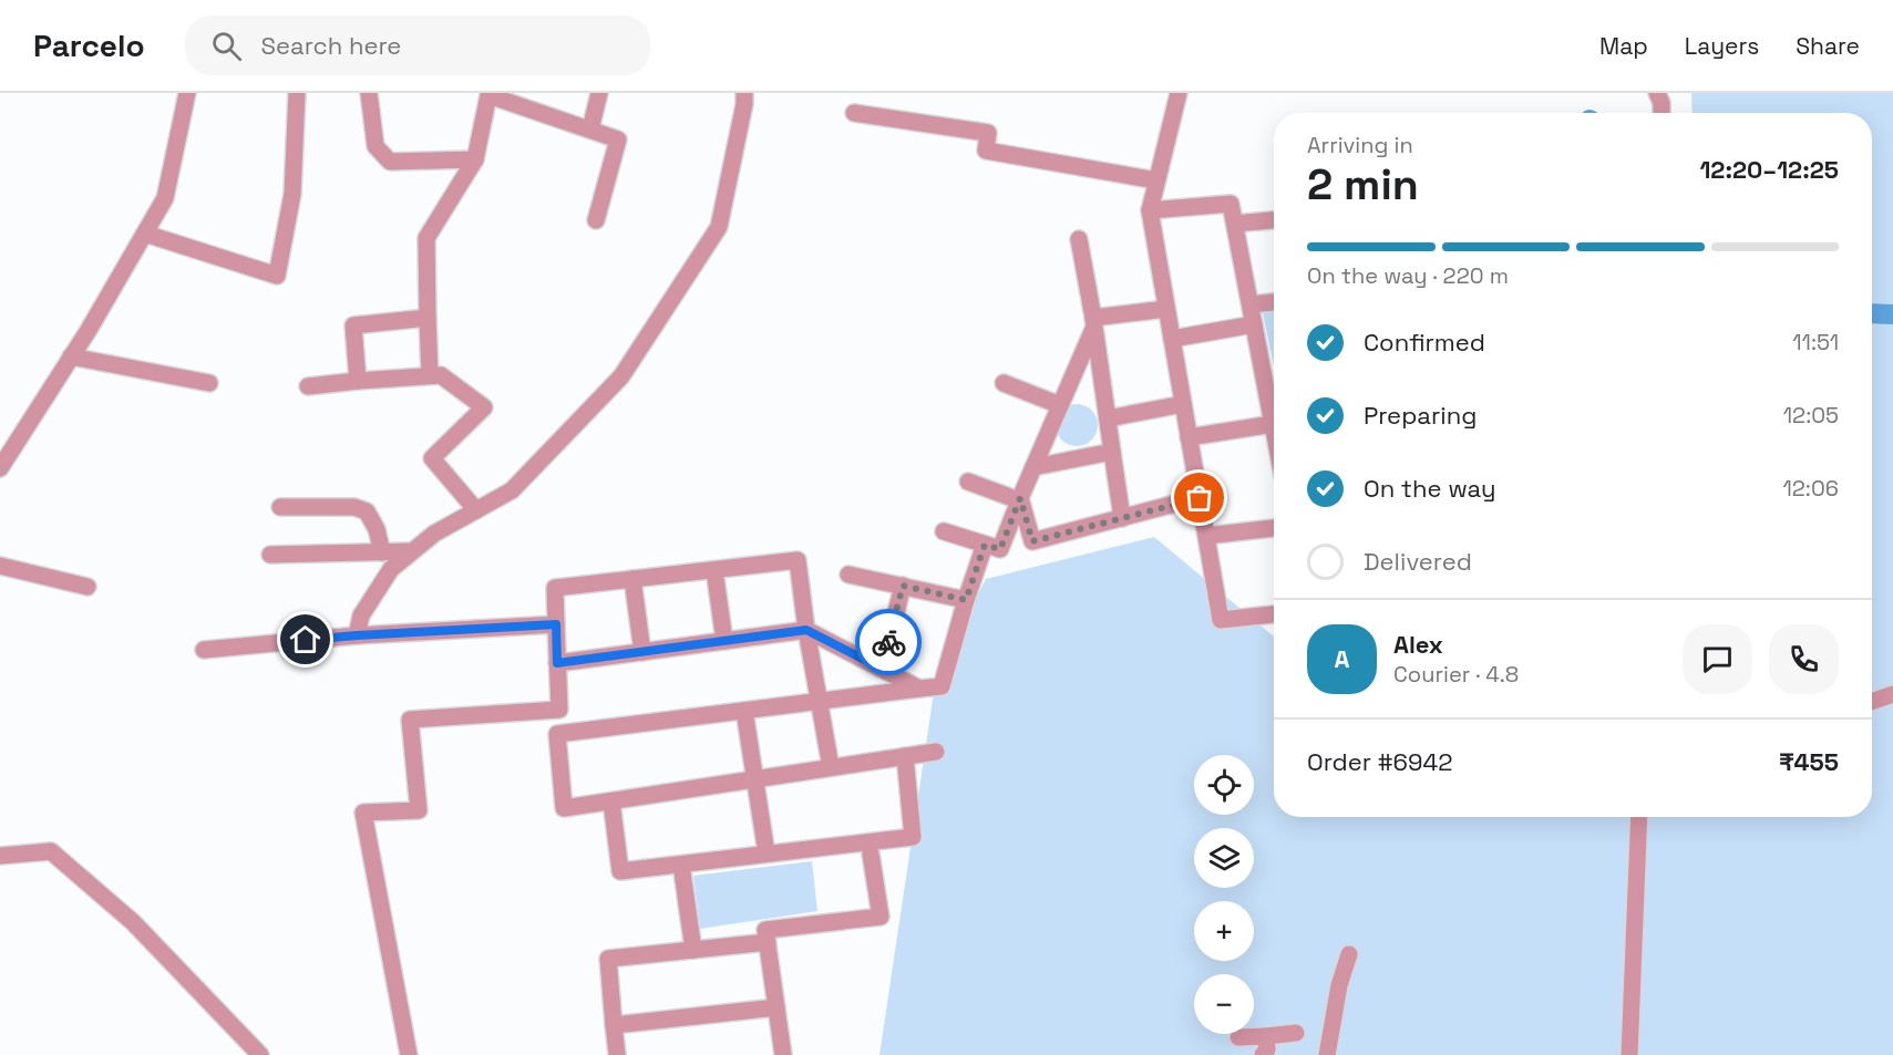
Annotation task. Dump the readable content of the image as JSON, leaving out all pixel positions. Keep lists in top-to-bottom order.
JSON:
{
  "page": {
    "header": "Parcelo",
    "search": "Search here",
    "nav": ["Map", "Layers", "Share"],
    "heading": ["2 min", "Arriving in", "12:20–12:25"],
    "panel": [
      "Alex",
      "Courier · 4.8",
      "Order #6942",
      "₹455"
    ],
    "bar": "On the way · 220 m",
    "list": [
      ["Confirmed", "11:51"],
      ["Preparing", "12:05"],
      ["On the way", "12:06"],
      "Delivered"
    ],
    "round": "A",
    "map_buttons": ["+", "−"]
  }
}
